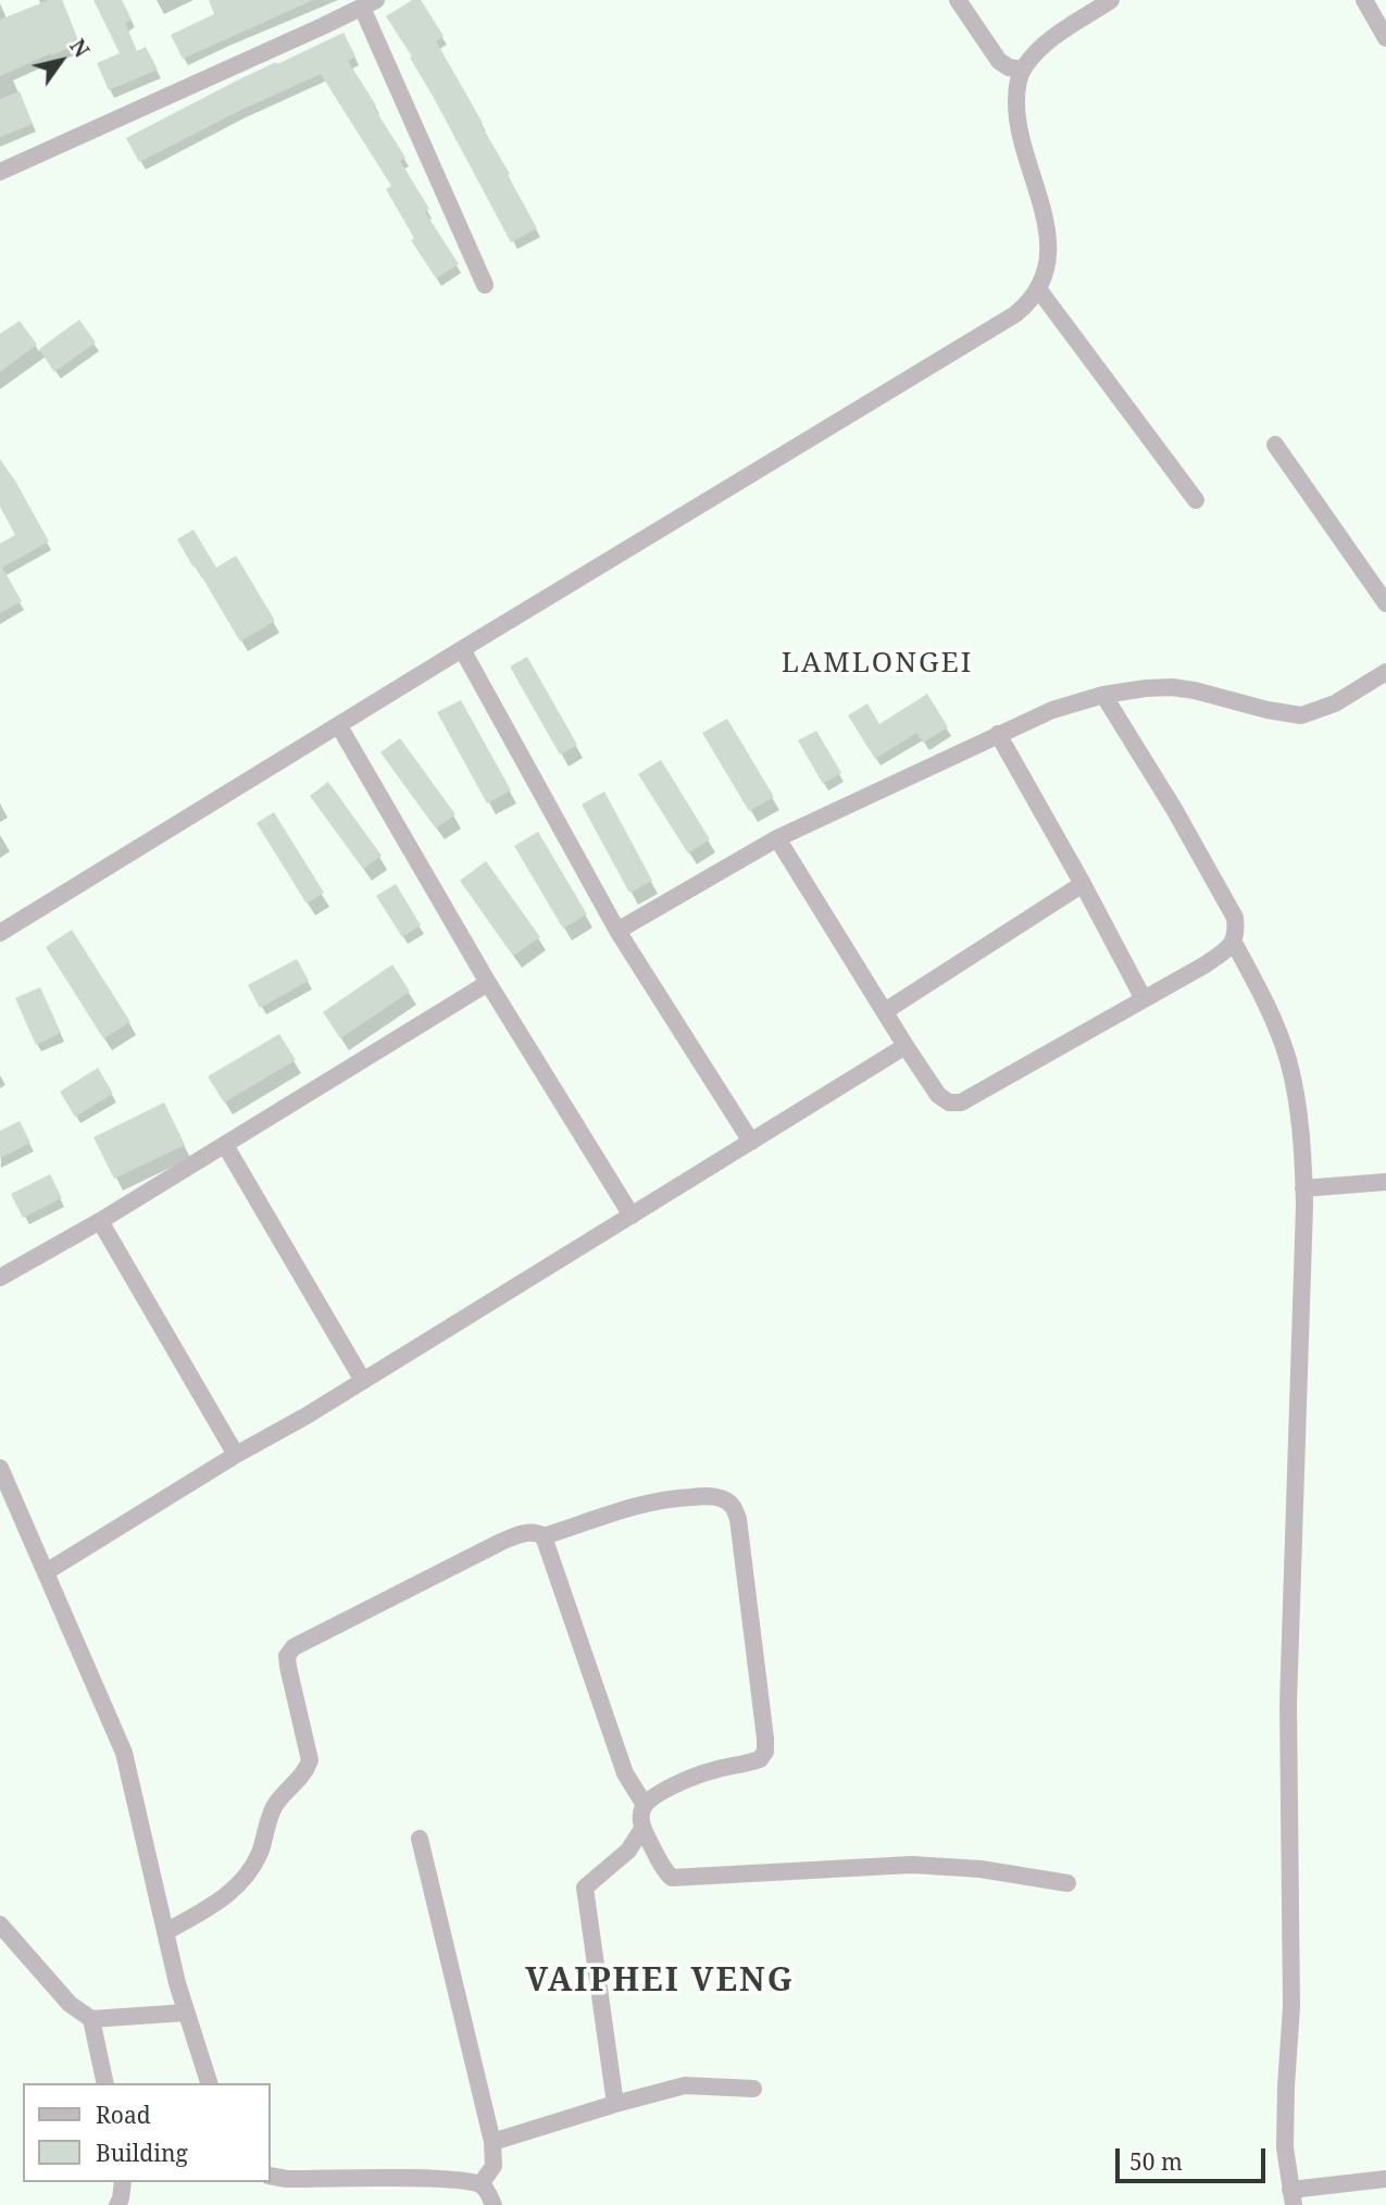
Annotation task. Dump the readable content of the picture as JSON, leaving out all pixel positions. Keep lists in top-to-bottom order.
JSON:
{
  "districts": ["LAMLONGEI", "VAIPHEI VENG"],
  "legend": ["Road", "Building"],
  "scale_bar": "50 m",
  "north": "top right"
}
